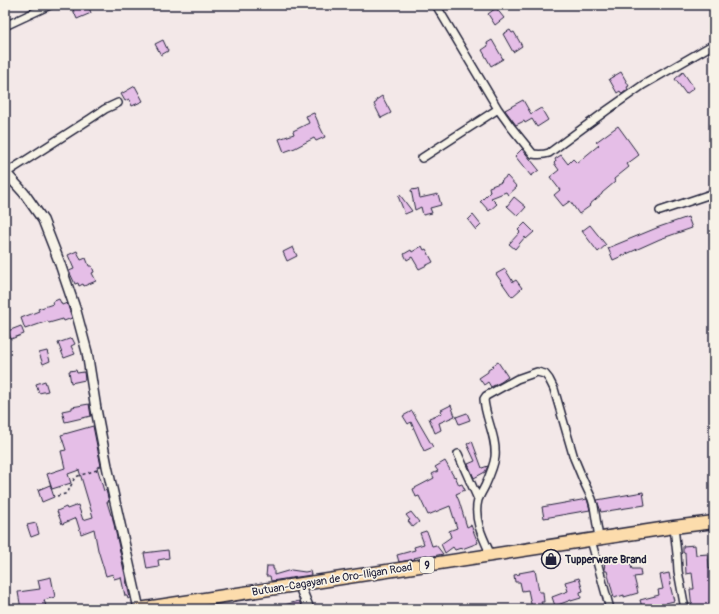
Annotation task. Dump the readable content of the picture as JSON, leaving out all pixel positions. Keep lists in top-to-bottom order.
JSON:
{
  "streets": {
    "highway": ["9", "Butuan-Cagayan de Oro-Iligan Road"]
  },
  "places": {
    "shop": ["Tupperware Brand"]
  }
}
